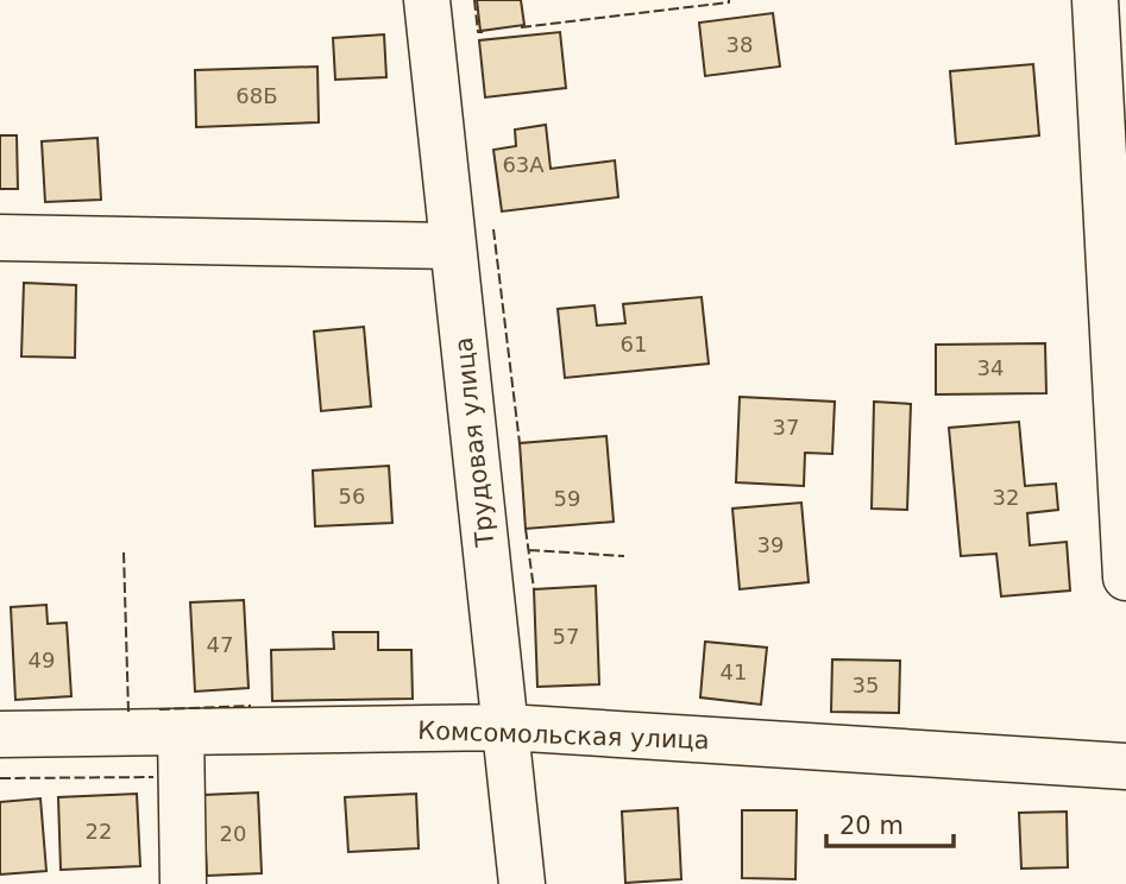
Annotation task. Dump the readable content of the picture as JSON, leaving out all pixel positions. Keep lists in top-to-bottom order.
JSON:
{
  "streets": {
    "street": ["Трудовая улица", "Комсомольская улица"]
  },
  "crossings": [
    ["Трудовая улица", "Комсомольская улица"]
  ],
  "house_numbers": [
    "38",
    "68Б",
    "63А",
    "61",
    "34",
    "37",
    "56",
    "32",
    "59",
    "39",
    "57",
    "47",
    "49",
    "41",
    "35",
    "22",
    "20"
  ],
  "scale_bar": "20 m"
}
